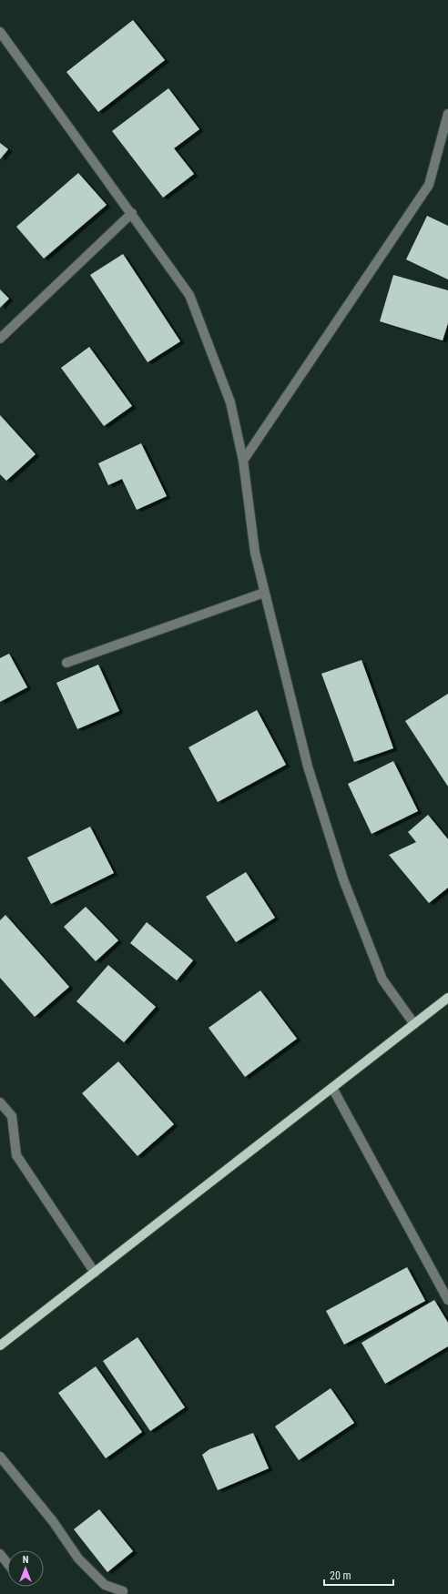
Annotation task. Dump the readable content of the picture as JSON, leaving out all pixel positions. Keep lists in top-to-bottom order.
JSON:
{
  "scale_bar": "20 m",
  "north": "top"
}
